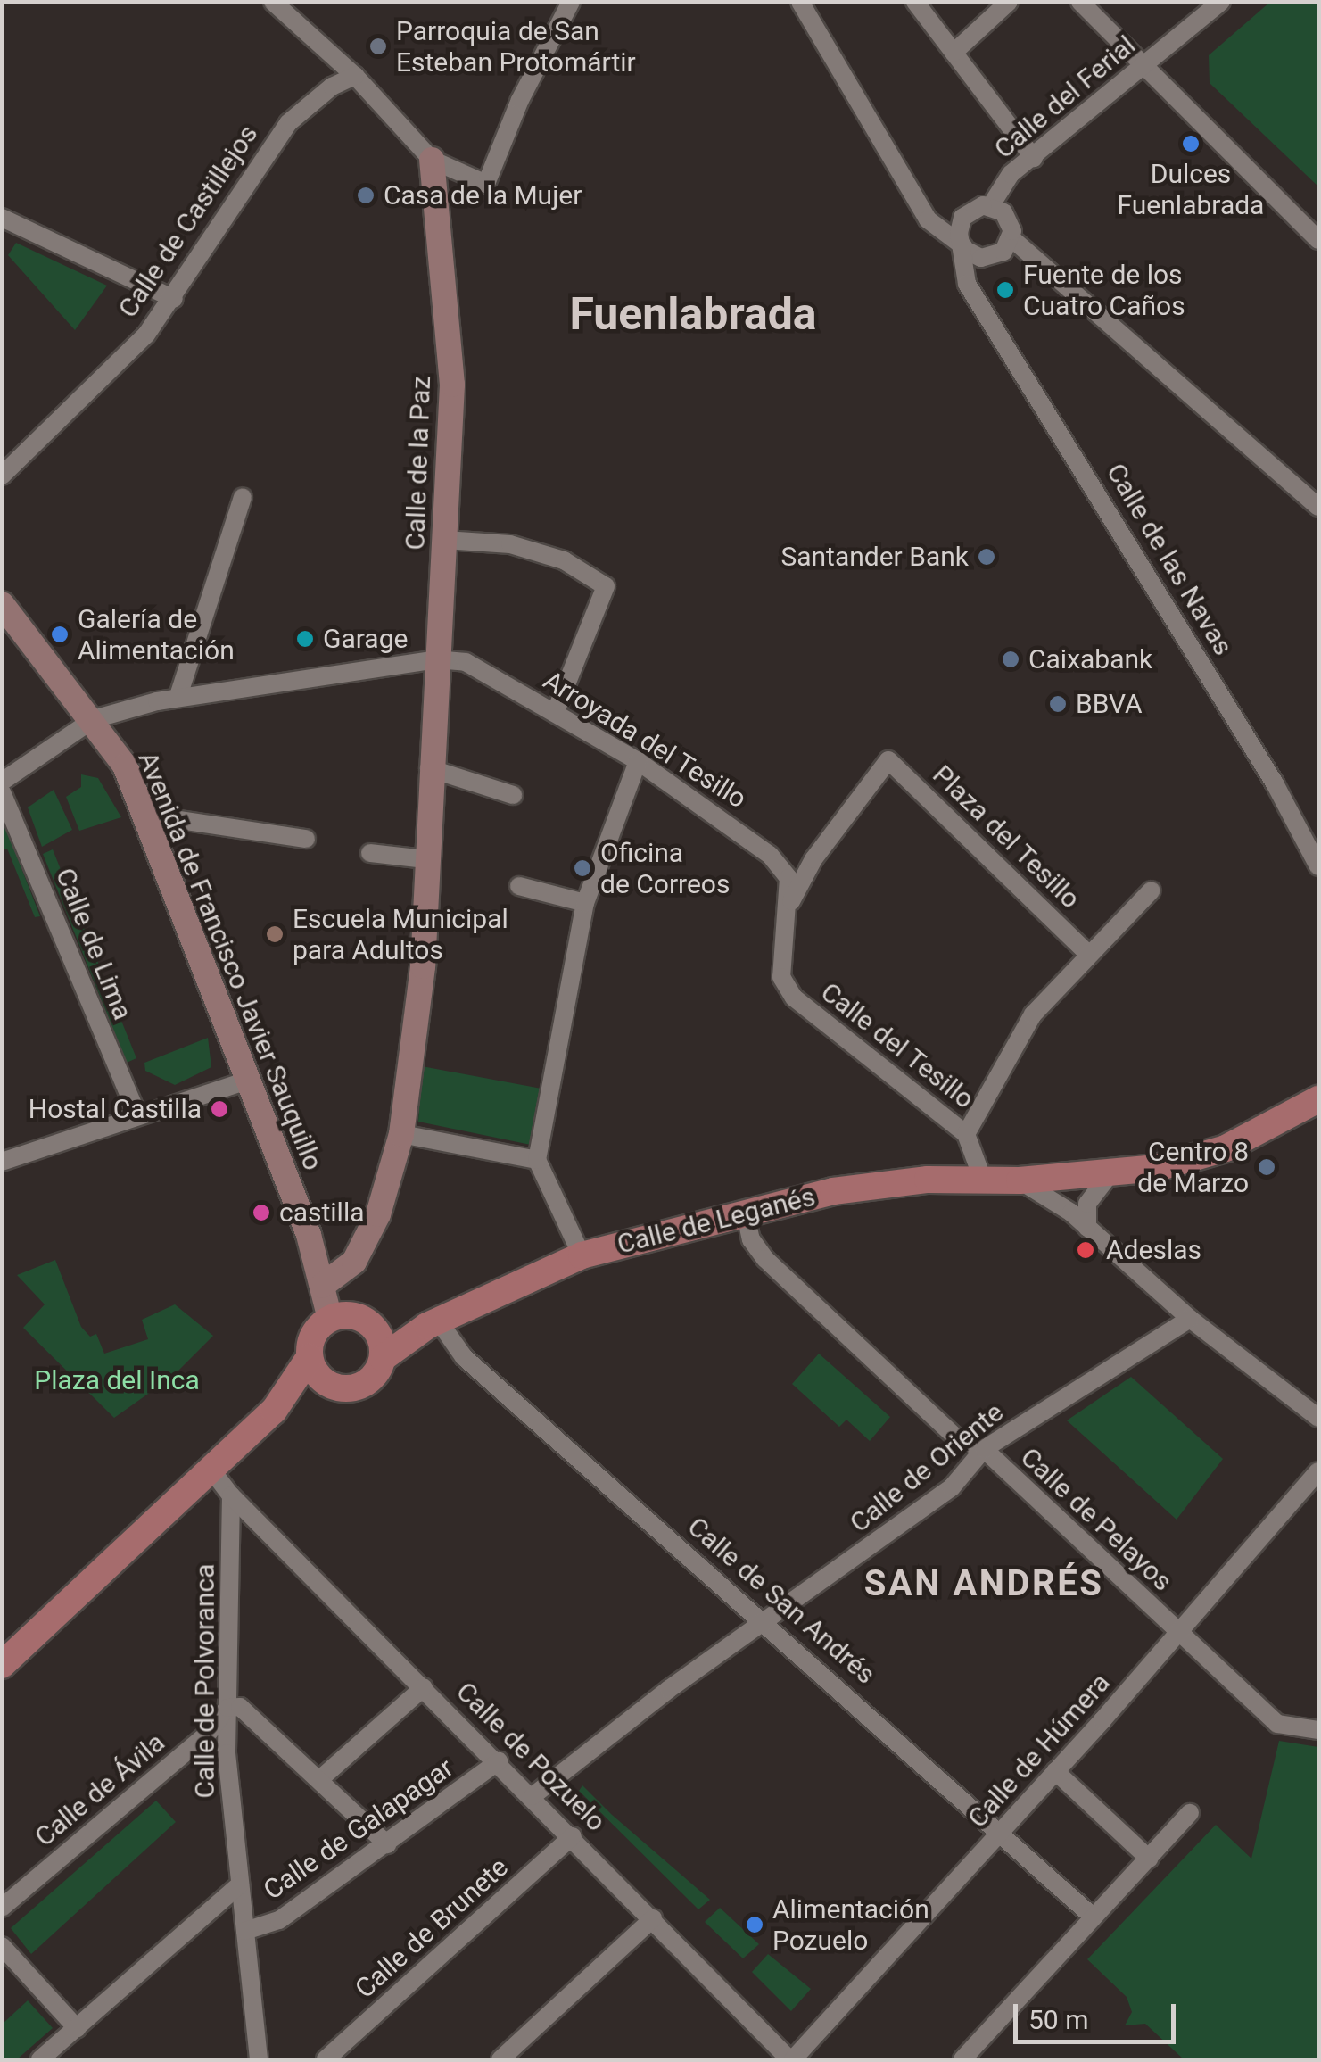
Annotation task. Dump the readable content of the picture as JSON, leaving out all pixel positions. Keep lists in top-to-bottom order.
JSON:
{
  "streets": {
    "main road": ["Calle de Leganés"],
    "street": [
      "Calle del Ferial",
      "Calle de Castillejos",
      "Calle de la Paz",
      "Calle de las Navas",
      "Arroyada del Tesillo",
      "Plaza del Tesillo",
      "Calle de Lima",
      "Avenida de Francisco Javier Sauquillo",
      "Calle del Tesillo",
      "Calle de Oriente",
      "Calle de Pelayos",
      "Calle de San Andrés",
      "Calle de Polvoranca",
      "Calle de Húmera",
      "Calle de Pozuelo",
      "Calle de Ávila",
      "Calle de Galapagar",
      "Calle de Brunete"
    ]
  },
  "crossings": [
    ["Calle del Ferial", "Calle de las Navas"],
    ["Calle de la Paz", "Arroyada del Tesillo"],
    ["Calle de la Paz", "Avenida de Francisco Javier Sauquillo"],
    ["Arroyada del Tesillo", "Plaza del Tesillo"],
    ["Arroyada del Tesillo", "Calle del Tesillo"],
    ["Plaza del Tesillo", "Calle del Tesillo"],
    ["Avenida de Francisco Javier Sauquillo", "Calle de Leganés"],
    ["Calle del Tesillo", "Calle de Leganés"],
    ["Calle de Leganés", "Calle de Pelayos"],
    ["Calle de Leganés", "Calle de San Andrés"],
    ["Calle de Oriente", "Calle de Pelayos"],
    ["Calle de Oriente", "Calle de San Andrés"],
    ["Calle de Oriente", "Calle de Pozuelo"],
    ["Calle de Pelayos", "Calle de Húmera"],
    ["Calle de San Andrés", "Calle de Húmera"],
    ["Calle de Polvoranca", "Calle de Pozuelo"],
    ["Calle de Polvoranca", "Calle de Ávila"],
    ["Calle de Polvoranca", "Calle de Galapagar"],
    ["Calle de Húmera", "Calle de Pozuelo"],
    ["Calle de Pozuelo", "Calle de Galapagar"],
    ["Calle de Pozuelo", "Calle de Brunete"]
  ],
  "districts": ["Fuenlabrada", "SAN ANDRÉS"],
  "parks": ["Plaza del Inca"],
  "places": [
    "Parroquia de San Esteban Protomártir",
    "Dulces Fuenlabrada",
    "Casa de la Mujer",
    "Fuente de los Cuatro Caños",
    "Santander Bank",
    "Galería de Alimentación",
    "Garage",
    "Caixabank",
    "BBVA",
    "Oficina de Correos",
    "Escuela Municipal para Adultos",
    "Hostal Castilla",
    "Centro 8 de Marzo",
    "castilla",
    "Adeslas",
    "Alimentación Pozuelo"
  ],
  "scale_bar": "50 m"
}
